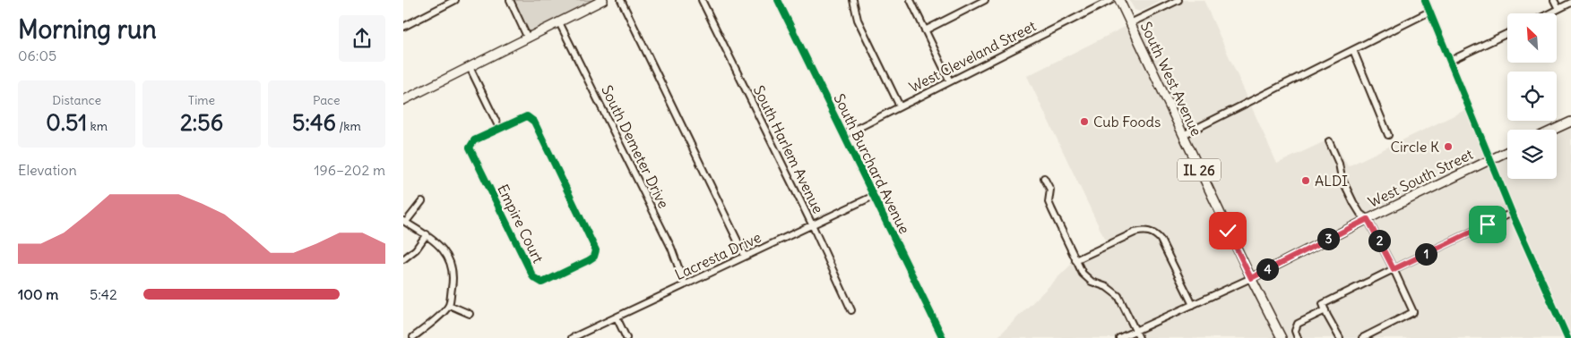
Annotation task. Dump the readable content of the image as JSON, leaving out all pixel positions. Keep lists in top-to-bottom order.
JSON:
{
  "streets": {
    "main road": ["South West Avenue", "IL 26", "West South Street"],
    "street": [
      "West Cleveland Street",
      "South Demeter Drive",
      "South Harlem Avenue",
      "South Burchard Avenue",
      "Empire Court",
      "Lacresta Drive"
    ]
  },
  "crossings": [
    ["West Cleveland Street", "South Burchard Avenue"],
    ["South West Avenue", "West South Street"],
    ["South Demeter Drive", "Lacresta Drive"],
    ["South Harlem Avenue", "Lacresta Drive"],
    ["South Burchard Avenue", "Lacresta Drive"]
  ],
  "places": ["Cub Foods", "Circle K", "ALDI"],
  "north": "top left",
  "page": {
    "heading": ["Morning run", "06:05"],
    "stats": [
      ["Distance", "0.51 km"],
      ["Time", "2:56"],
      ["Pace", "5:46 /km"]
    ],
    "chart": ["Elevation", "196–202 m"],
    "pins": [
      "3",
      "2",
      "1",
      "4"
    ],
    "list": [
      {
        "name": "100 m",
        "note": "5:42"
      }
    ]
  }
}
